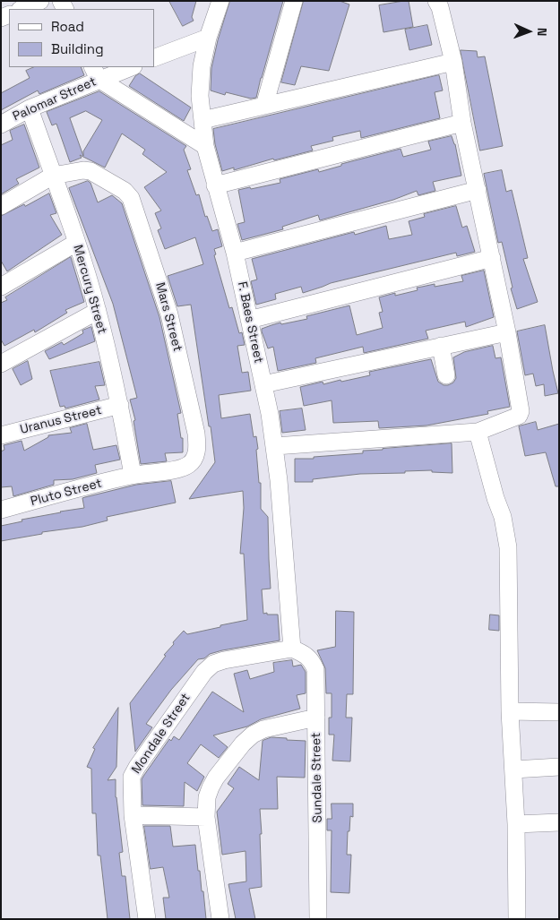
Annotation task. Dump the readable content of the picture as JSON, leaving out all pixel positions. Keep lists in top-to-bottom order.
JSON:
{
  "streets": {
    "street": [
      "Palomar Street",
      "Mercury Street",
      "Mars Street",
      "F. Baes Street",
      "Uranus Street",
      "Pluto Street",
      "Mondale Street",
      "Sundale Street"
    ]
  },
  "crossings": [
    ["Palomar Street", "Mercury Street"],
    ["Mercury Street", "Mars Street"],
    ["Mercury Street", "Uranus Street"],
    ["Mercury Street", "Pluto Street"],
    ["Mars Street", "Pluto Street"],
    ["F. Baes Street", "Mondale Street"],
    ["F. Baes Street", "Sundale Street"],
    ["Mondale Street", "Sundale Street"]
  ],
  "legend": ["Road", "Building"],
  "north": "right"
}
